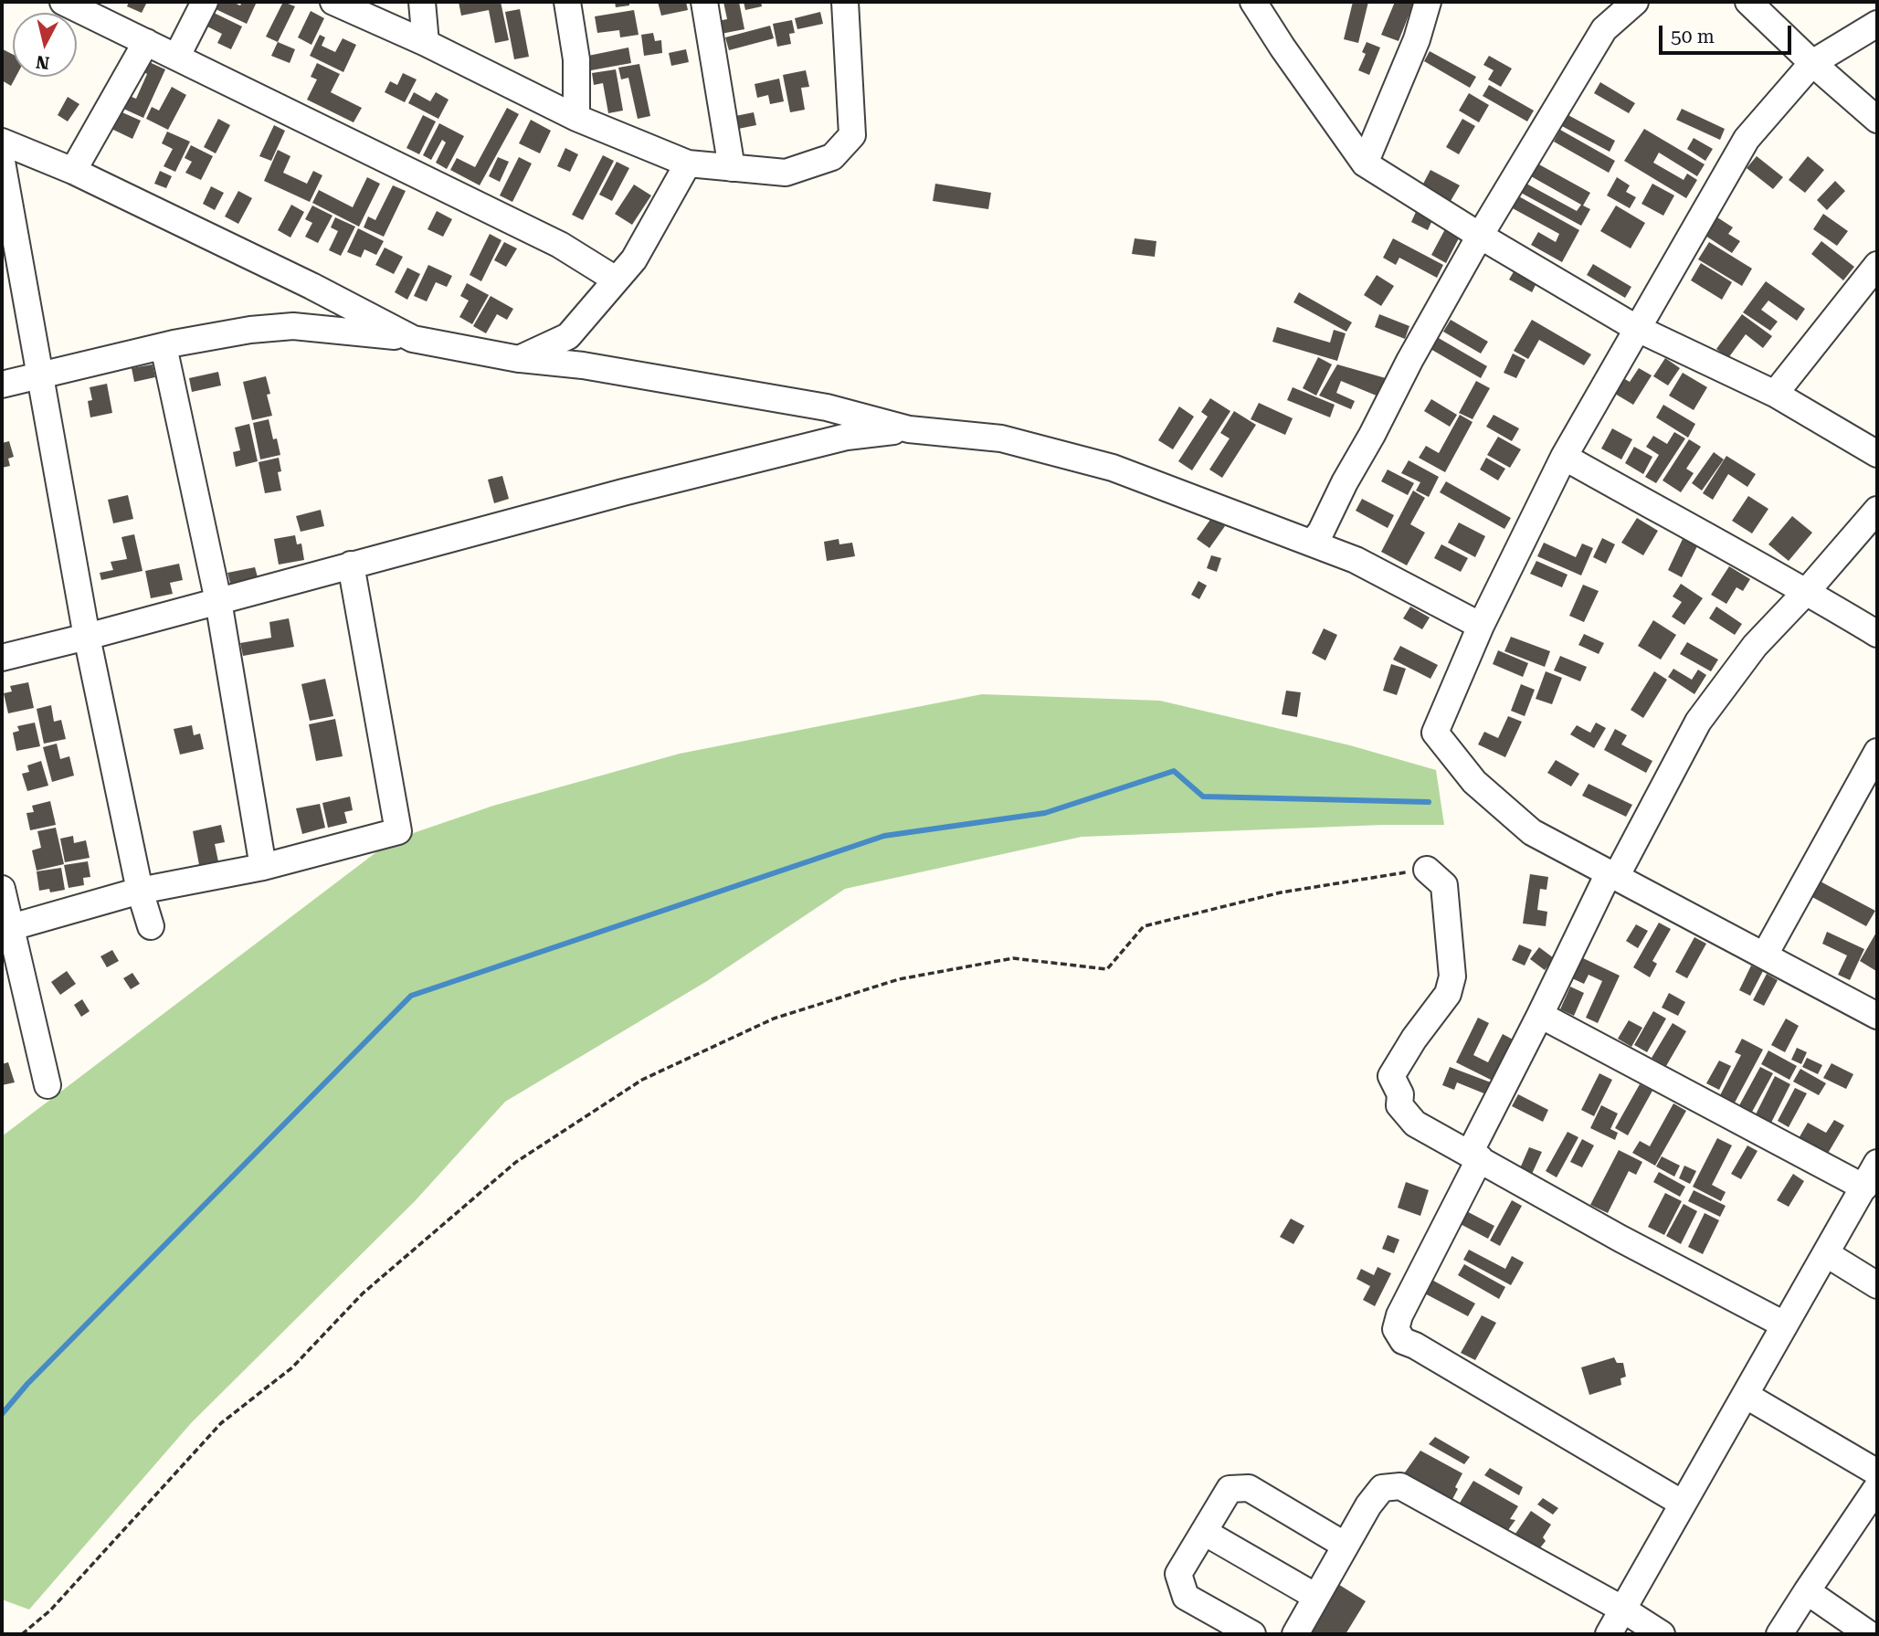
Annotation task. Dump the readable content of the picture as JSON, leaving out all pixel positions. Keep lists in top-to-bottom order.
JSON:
{
  "scale_bar": "50 m",
  "north": "bottom"
}
